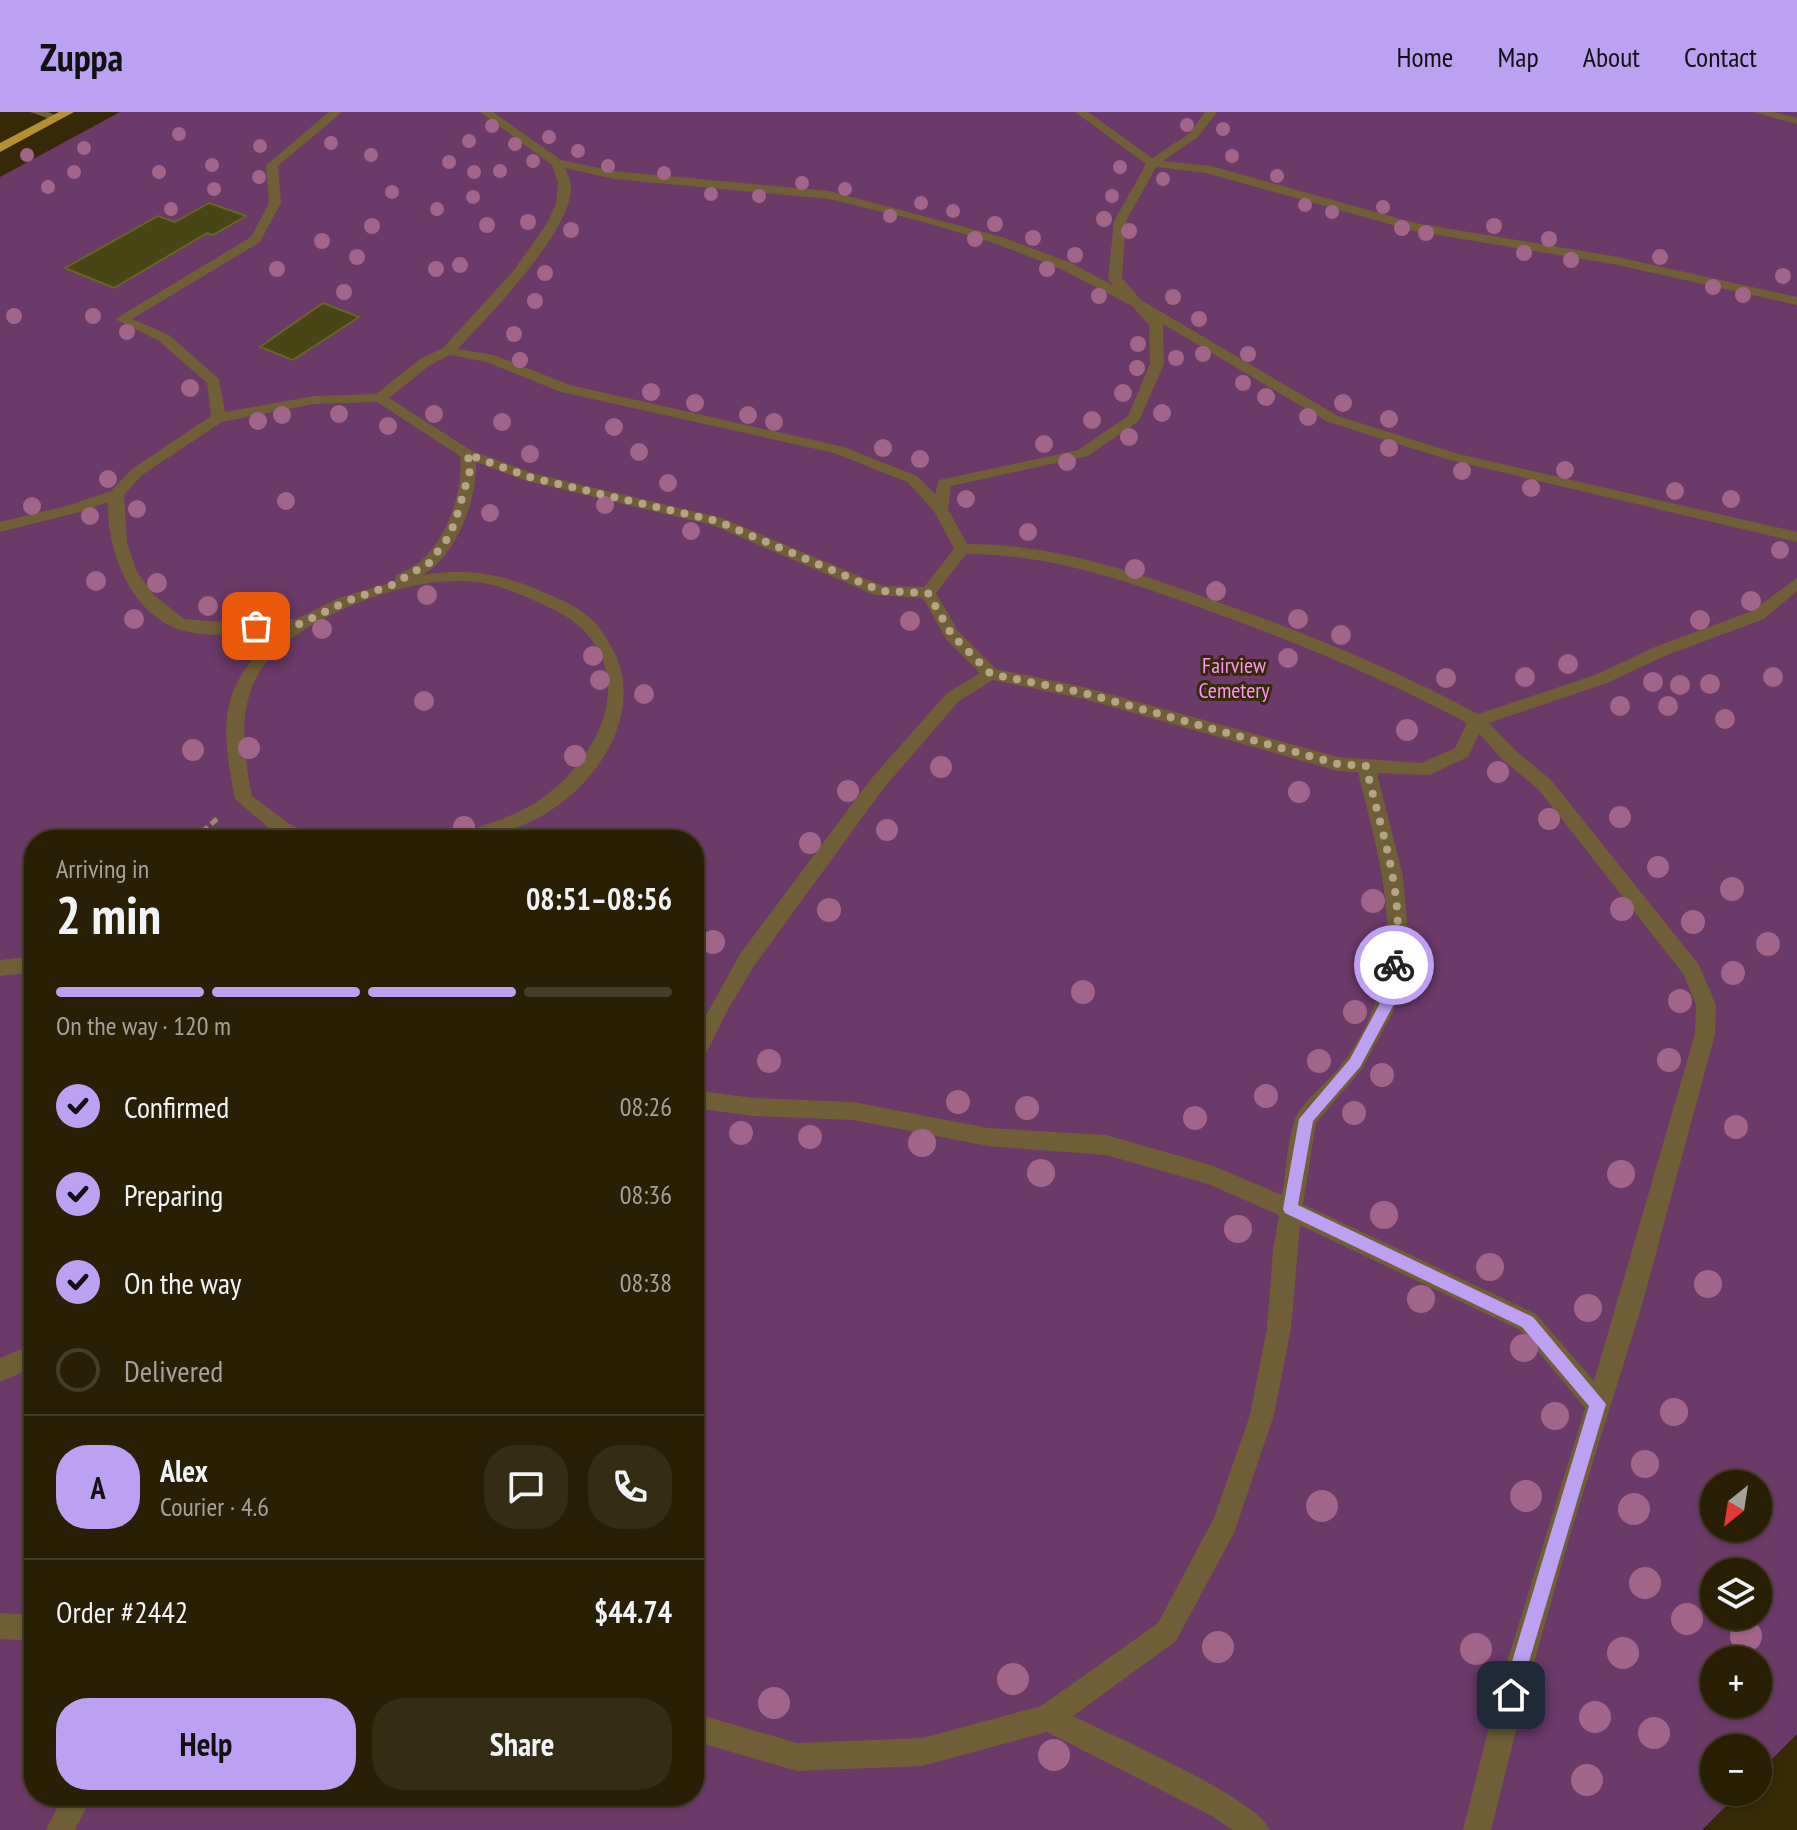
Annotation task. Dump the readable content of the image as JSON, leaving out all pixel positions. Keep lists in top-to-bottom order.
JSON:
{
  "parks": ["Fairview Cemetery"],
  "north": "bottom left",
  "page": {
    "header": "Zuppa",
    "nav": [
      "Home",
      "Map",
      "About",
      "Contact"
    ],
    "heading": ["2 min", "Arriving in", "08:51–08:56"],
    "panel": [
      "Alex",
      "Courier · 4.6",
      "Order #2442",
      "$44.74"
    ],
    "bar": "On the way · 120 m",
    "list": [
      ["Confirmed", "08:26"],
      ["Preparing", "08:36"],
      ["On the way", "08:38"],
      "Delivered"
    ],
    "round": "A",
    "map_buttons": ["+", "−"],
    "buttons": ["Help", "Share"]
  }
}
